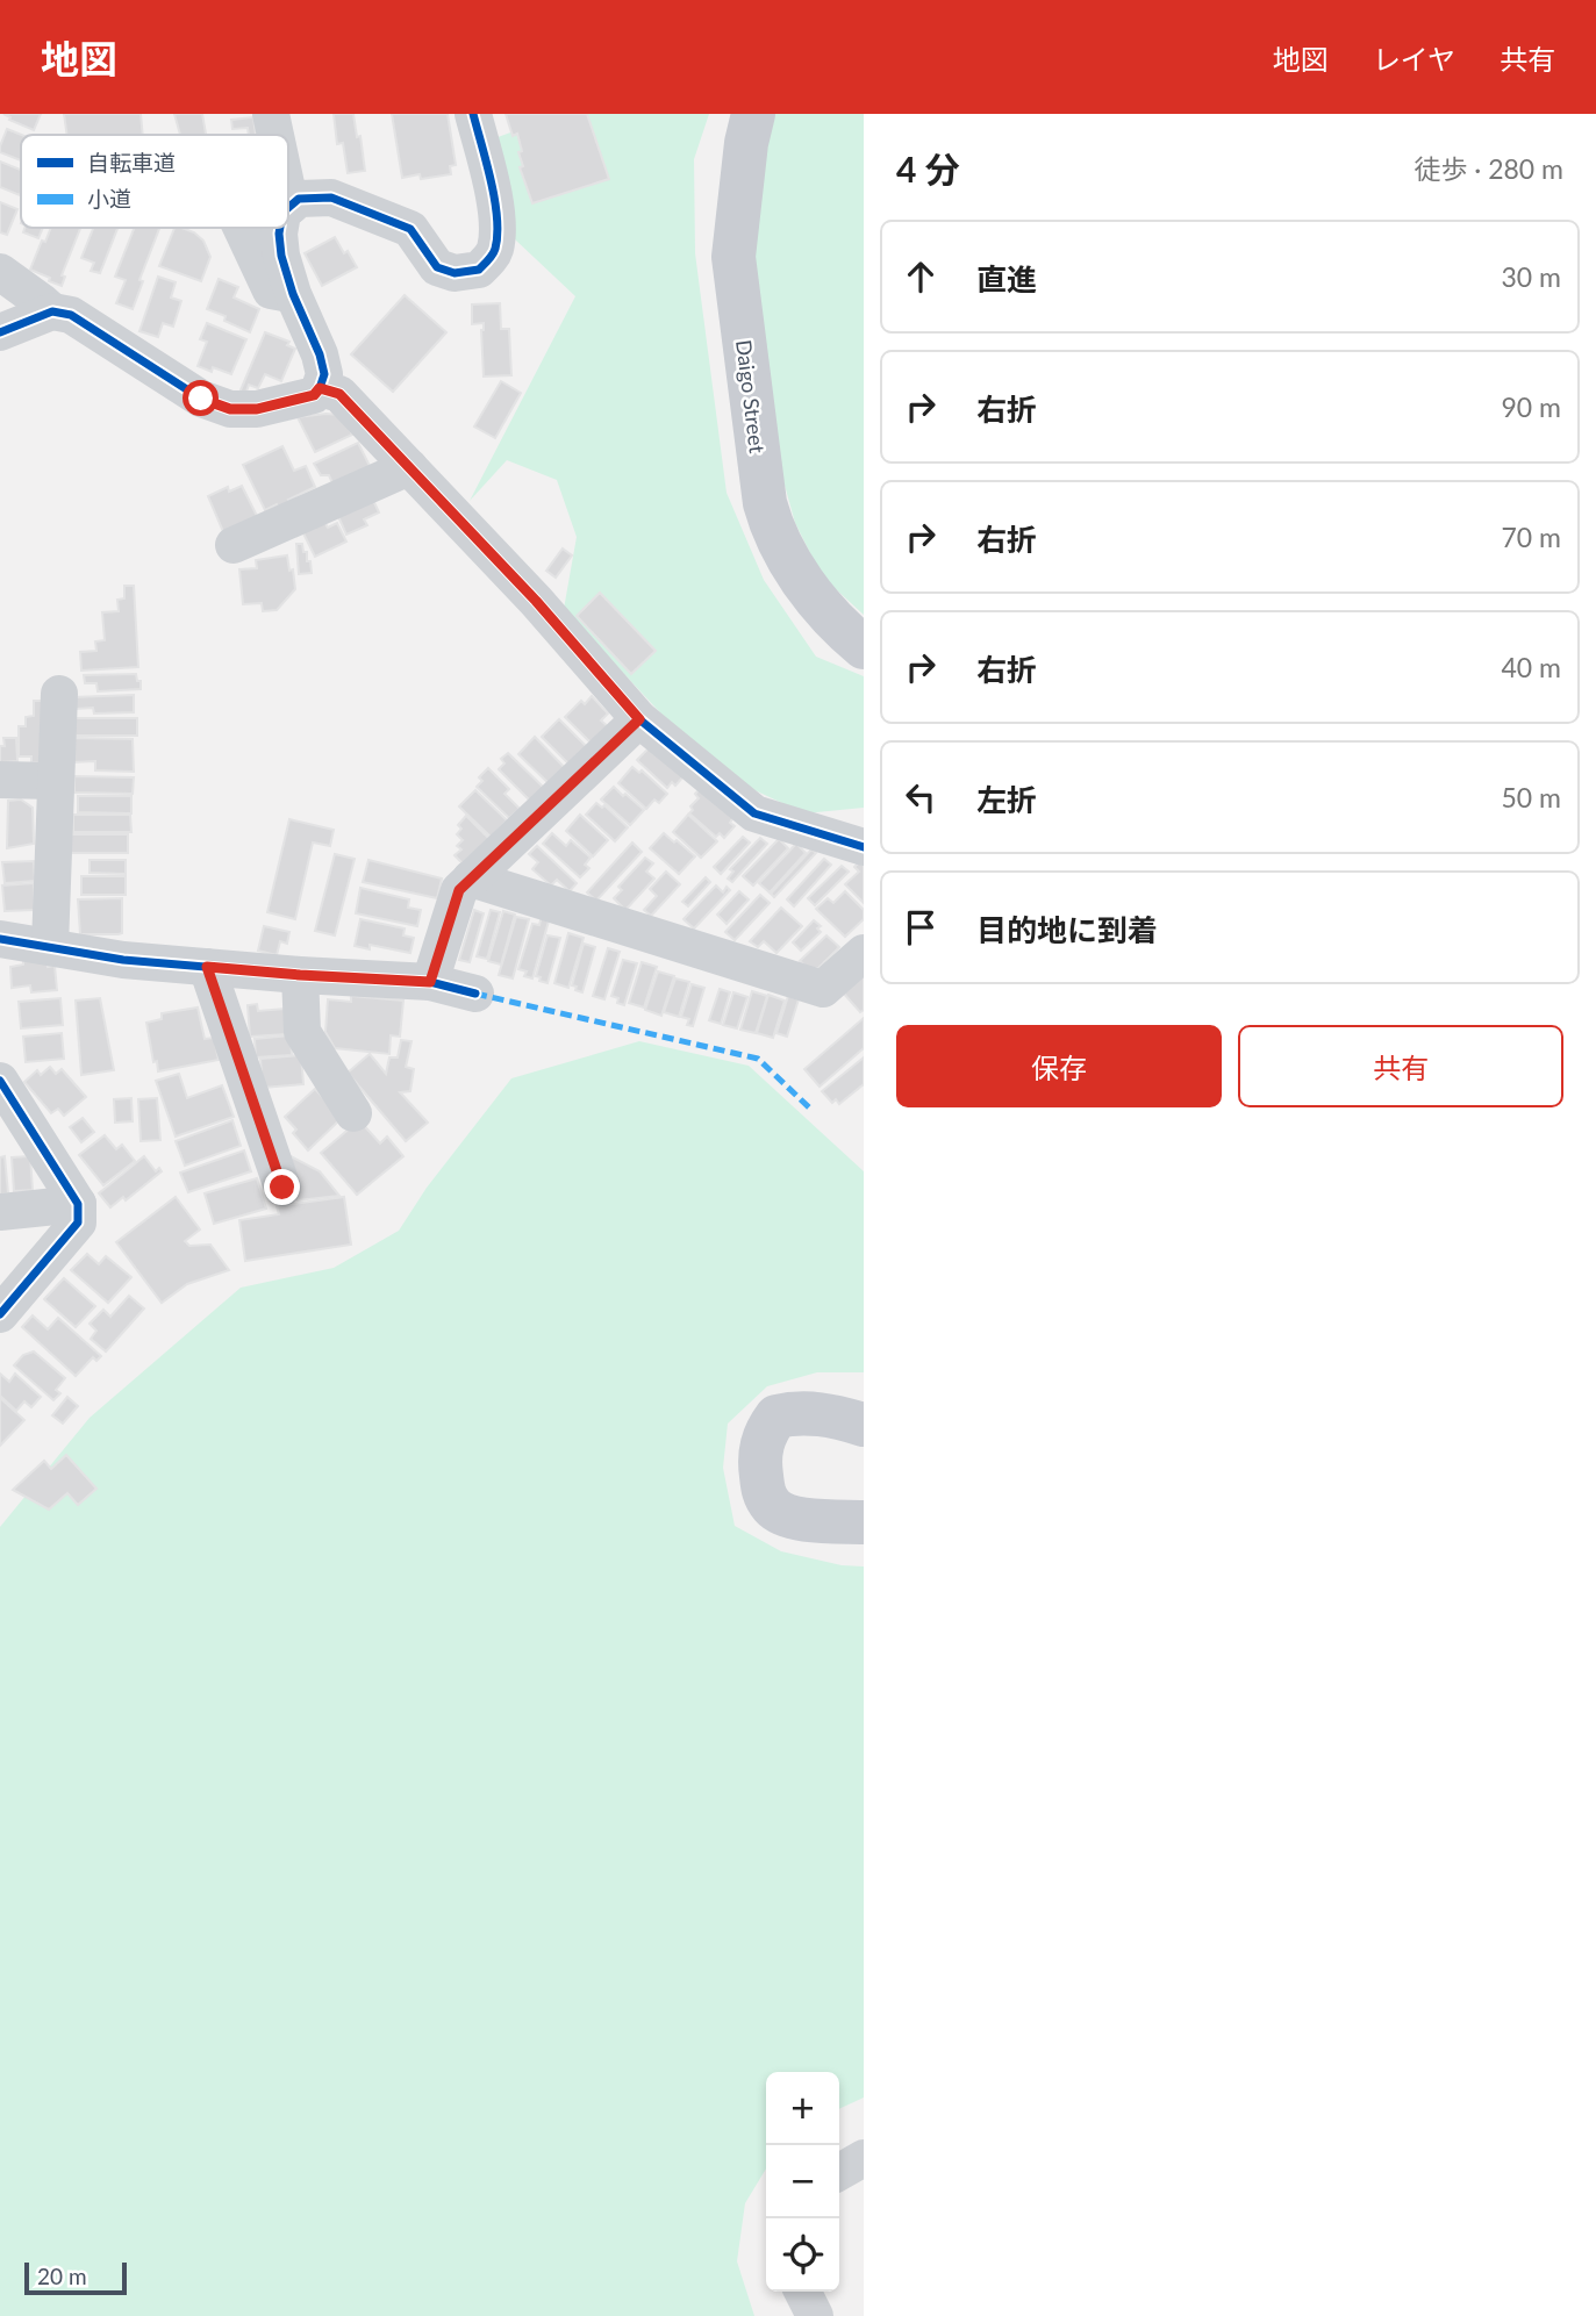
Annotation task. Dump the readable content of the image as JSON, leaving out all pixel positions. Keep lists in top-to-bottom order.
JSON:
{
  "streets": {
    "main road": ["Daigo Street"]
  },
  "legend": ["自転車道", "小道"],
  "scale_bar": "20 m",
  "page": {
    "header": "地図",
    "nav": ["地図", "レイヤ", "共有"],
    "heading": ["4 分", "徒歩 · 280 m"],
    "list": [
      ["直進", "30 m"],
      ["右折", "90 m"],
      ["右折", "70 m"],
      ["右折", "40 m"],
      ["左折", "50 m"],
      "目的地に到着"
    ],
    "buttons": ["保存", "共有"],
    "map_buttons": ["+", "−"],
    "scale": "20 m"
  }
}
